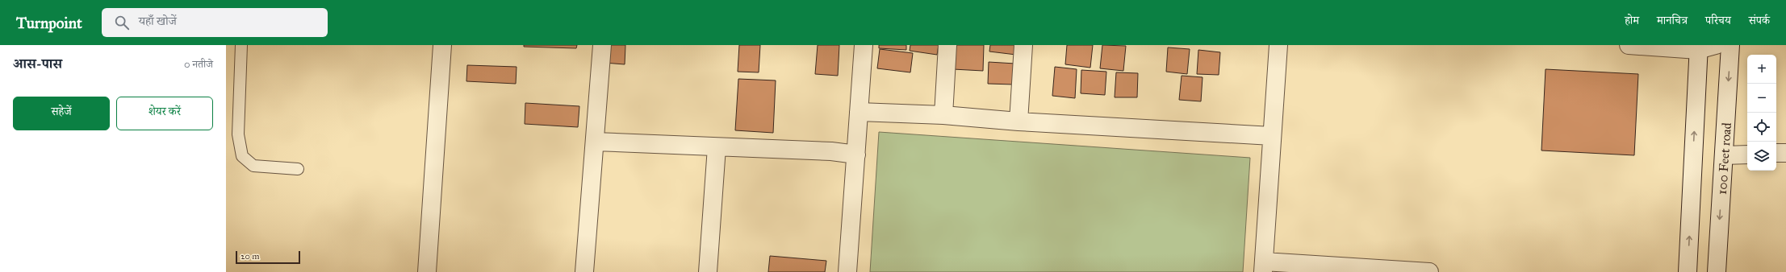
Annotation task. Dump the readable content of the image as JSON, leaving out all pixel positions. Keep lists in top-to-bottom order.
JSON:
{
  "streets": {
    "street": ["100 Feet road"]
  },
  "scale_bar": "20 m",
  "page": {
    "header": "Turnpoint",
    "search": "यहाँ खोजें",
    "nav": [
      "होम",
      "मानचित्र",
      "परिचय",
      "संपर्क"
    ],
    "heading": ["आस-पास", "0 नतीजे"],
    "map_buttons": ["+", "−"],
    "buttons": ["सहेजें", "शेयर करें"],
    "scale": "20 m"
  }
}
